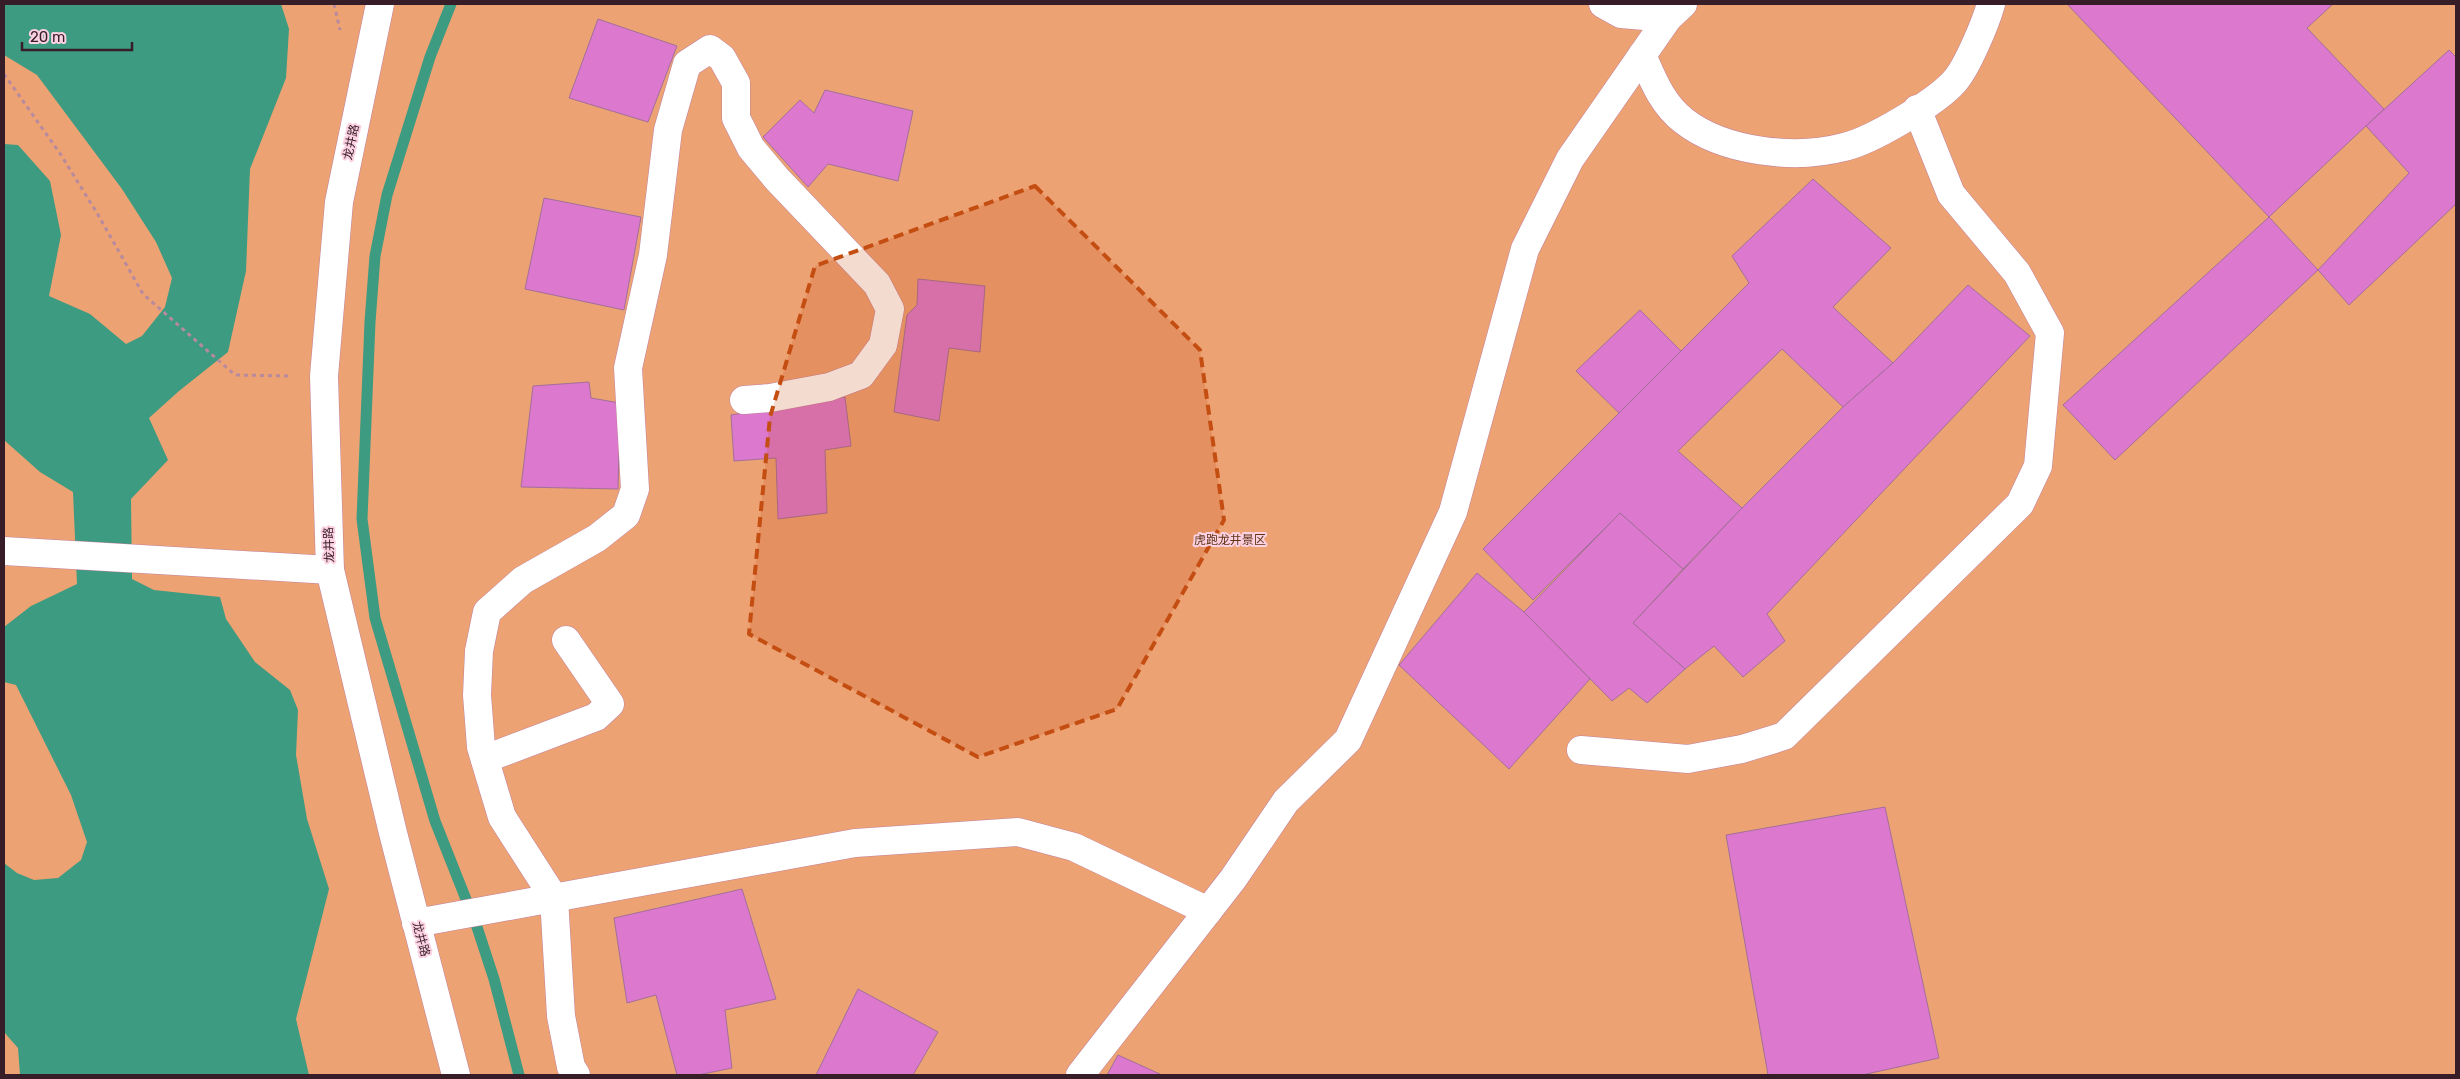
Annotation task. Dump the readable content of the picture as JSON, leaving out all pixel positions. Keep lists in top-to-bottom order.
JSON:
{
  "streets": {
    "street": ["龙井路"]
  },
  "parks": ["虎跑龙井景区"],
  "scale_bar": "20 m"
}
